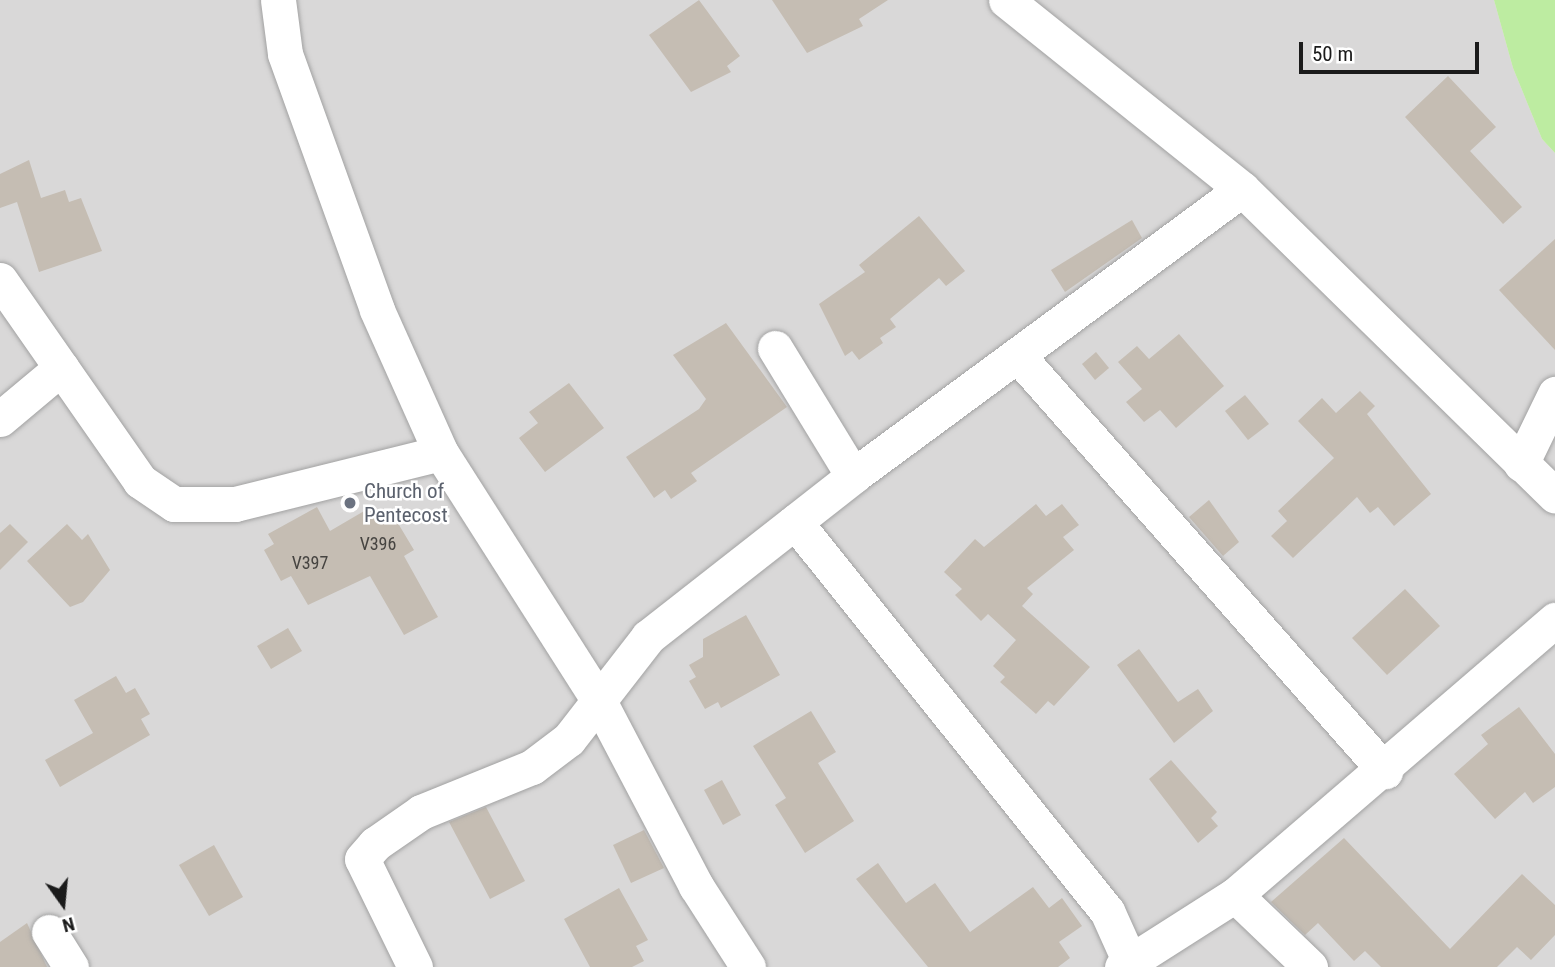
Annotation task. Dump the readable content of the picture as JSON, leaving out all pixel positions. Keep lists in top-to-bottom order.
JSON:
{
  "places": ["Church of Pentecost"],
  "house_numbers": ["V396", "V397"],
  "scale_bar": "50 m",
  "north": "bottom"
}
